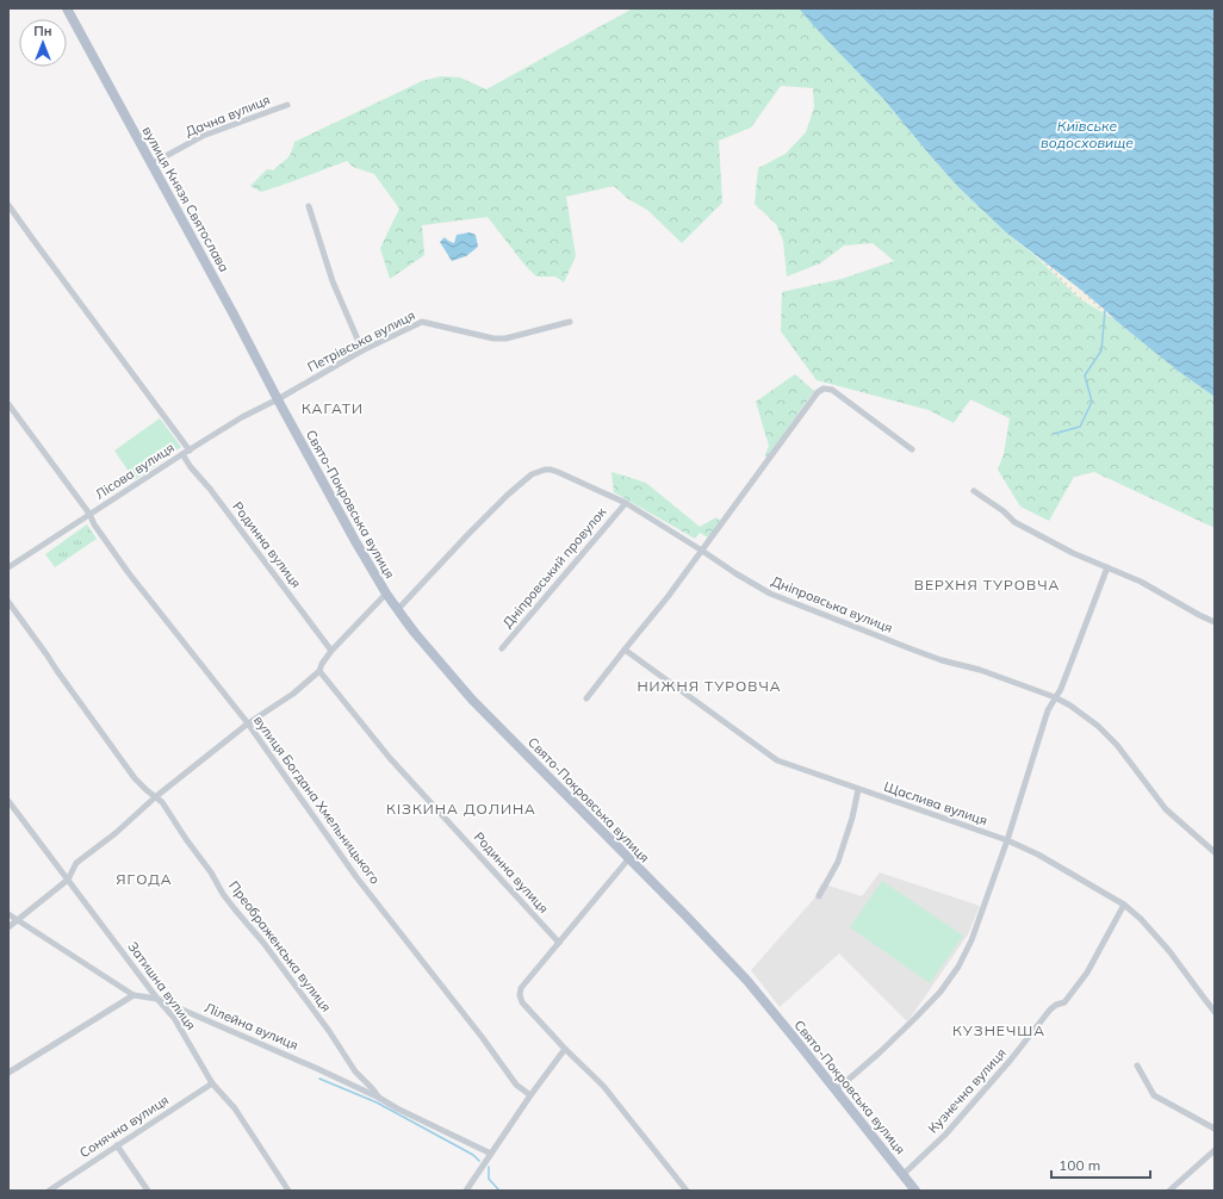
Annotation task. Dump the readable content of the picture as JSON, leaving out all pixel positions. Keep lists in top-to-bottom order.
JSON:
{
  "streets": {
    "main road": ["вулиця Князя Святослава", "Свято-Покровська вулиця"],
    "street": [
      "Дачна вулиця",
      "Петрівська вулиця",
      "Лісова вулиця",
      "Родинна вулиця",
      "Дніпровський провулок",
      "Дніпровська вулиця",
      "вулиця Богдана Хмельницького",
      "Щаслива вулиця",
      "Преображенська вулиця",
      "Затишна вулиця",
      "Лілейна вулиця",
      "Кузнечна вулиця",
      "Сонячна вулиця"
    ]
  },
  "crossings": [
    ["Дачна вулиця", "вулиця Князя Святослава"],
    ["вулиця Князя Святослава", "Петрівська вулиця"],
    ["вулиця Князя Святослава", "Лісова вулиця"],
    ["вулиця Князя Святослава", "Свято-Покровська вулиця"],
    ["Петрівська вулиця", "Лісова вулиця"],
    ["Петрівська вулиця", "Свято-Покровська вулиця"],
    ["Лісова вулиця", "Свято-Покровська вулиця"],
    ["Лісова вулиця", "Родинна вулиця"],
    ["Лісова вулиця", "вулиця Богдана Хмельницького"],
    ["Свято-Покровська вулиця", "Дніпровська вулиця"],
    ["Свято-Покровська вулиця", "Кузнечна вулиця"],
    ["Дніпровський провулок", "Дніпровська вулиця"],
    ["Щаслива вулиця", "Кузнечна вулиця"],
    ["Преображенська вулиця", "Лілейна вулиця"],
    ["Затишна вулиця", "Лілейна вулиця"],
    ["Затишна вулиця", "Сонячна вулиця"]
  ],
  "districts": [
    "КАГАТИ",
    "ВЕРХНЯ ТУРОВЧА",
    "НИЖНЯ ТУРОВЧА",
    "КІЗКИНА ДОЛИНА",
    "ЯГОДА",
    "КУЗНЕЧША"
  ],
  "water": ["Київське водосховище"],
  "scale_bar": "100 m",
  "north": "top"
}
